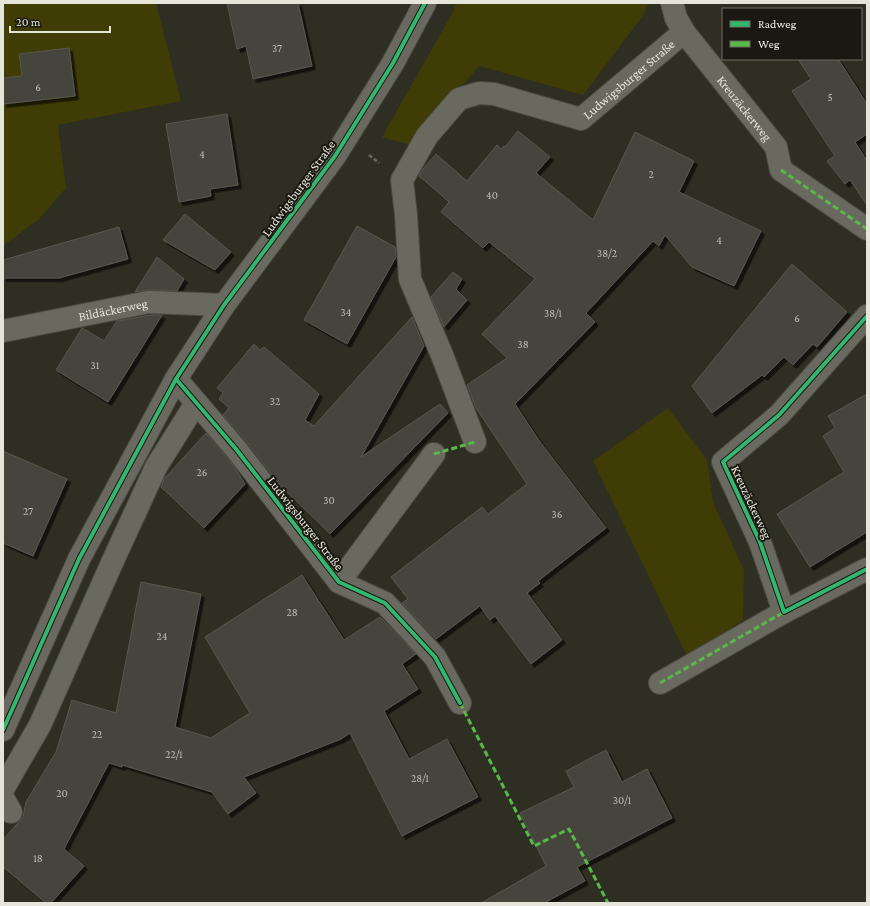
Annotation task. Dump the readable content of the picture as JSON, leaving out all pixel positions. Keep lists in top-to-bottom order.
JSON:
{
  "streets": {
    "street": ["Ludwigsburger Straße", "Kreuzäckerweg", "Bildäckerweg"]
  },
  "crossings": [
    ["Ludwigsburger Straße", "Kreuzäckerweg"],
    ["Ludwigsburger Straße", "Bildäckerweg"]
  ],
  "house_numbers": [
    "37",
    "6",
    "5",
    "4",
    "2",
    "40",
    "4",
    "38/2",
    "34",
    "38/1",
    "6",
    "38",
    "31",
    "32",
    "26",
    "30",
    "27",
    "36",
    "28",
    "24",
    "22",
    "22/1",
    "28/1",
    "20",
    "30/1",
    "18"
  ],
  "legend": ["Radweg", "Weg"],
  "scale_bar": "20 m"
}
